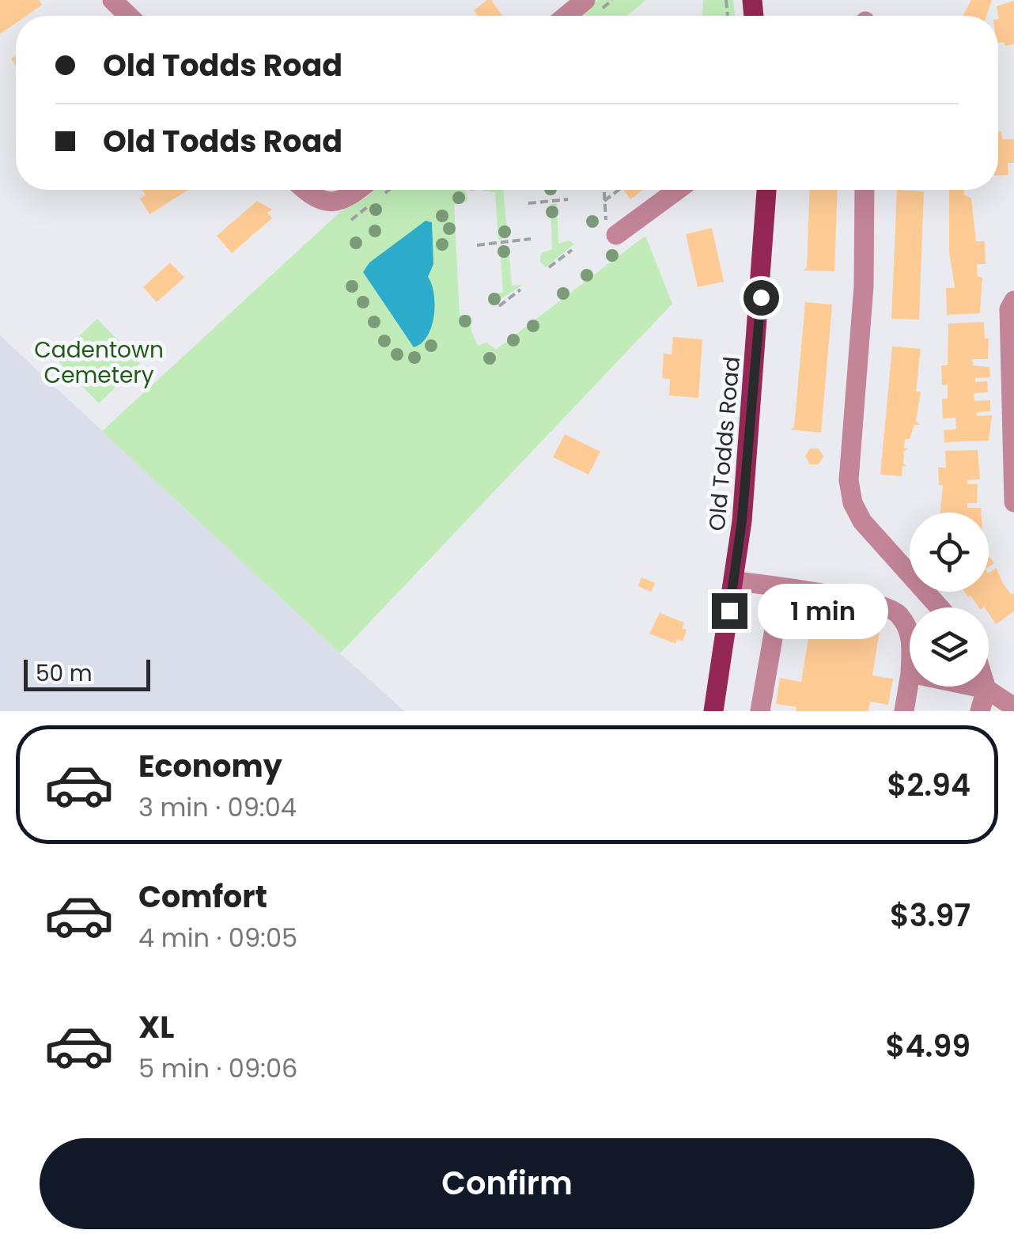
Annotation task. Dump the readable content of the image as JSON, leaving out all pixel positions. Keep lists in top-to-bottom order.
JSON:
{
  "streets": {
    "main road": ["Old Todds Road"]
  },
  "parks": ["Cadentown Cemetery"],
  "scale_bar": "50 m",
  "page": {
    "banner": ["Old Todds Road", "Old Todds Road"],
    "bubble": "1 min",
    "scale": "50 m",
    "list": [
      {
        "name": "Economy",
        "note": "3 min · 09:04",
        "value": "$2.94"
      },
      {
        "name": "Comfort",
        "note": "4 min · 09:05",
        "value": "$3.97"
      },
      {
        "name": "XL",
        "note": "5 min · 09:06",
        "value": "$4.99"
      }
    ],
    "buttons": "Confirm"
  }
}
